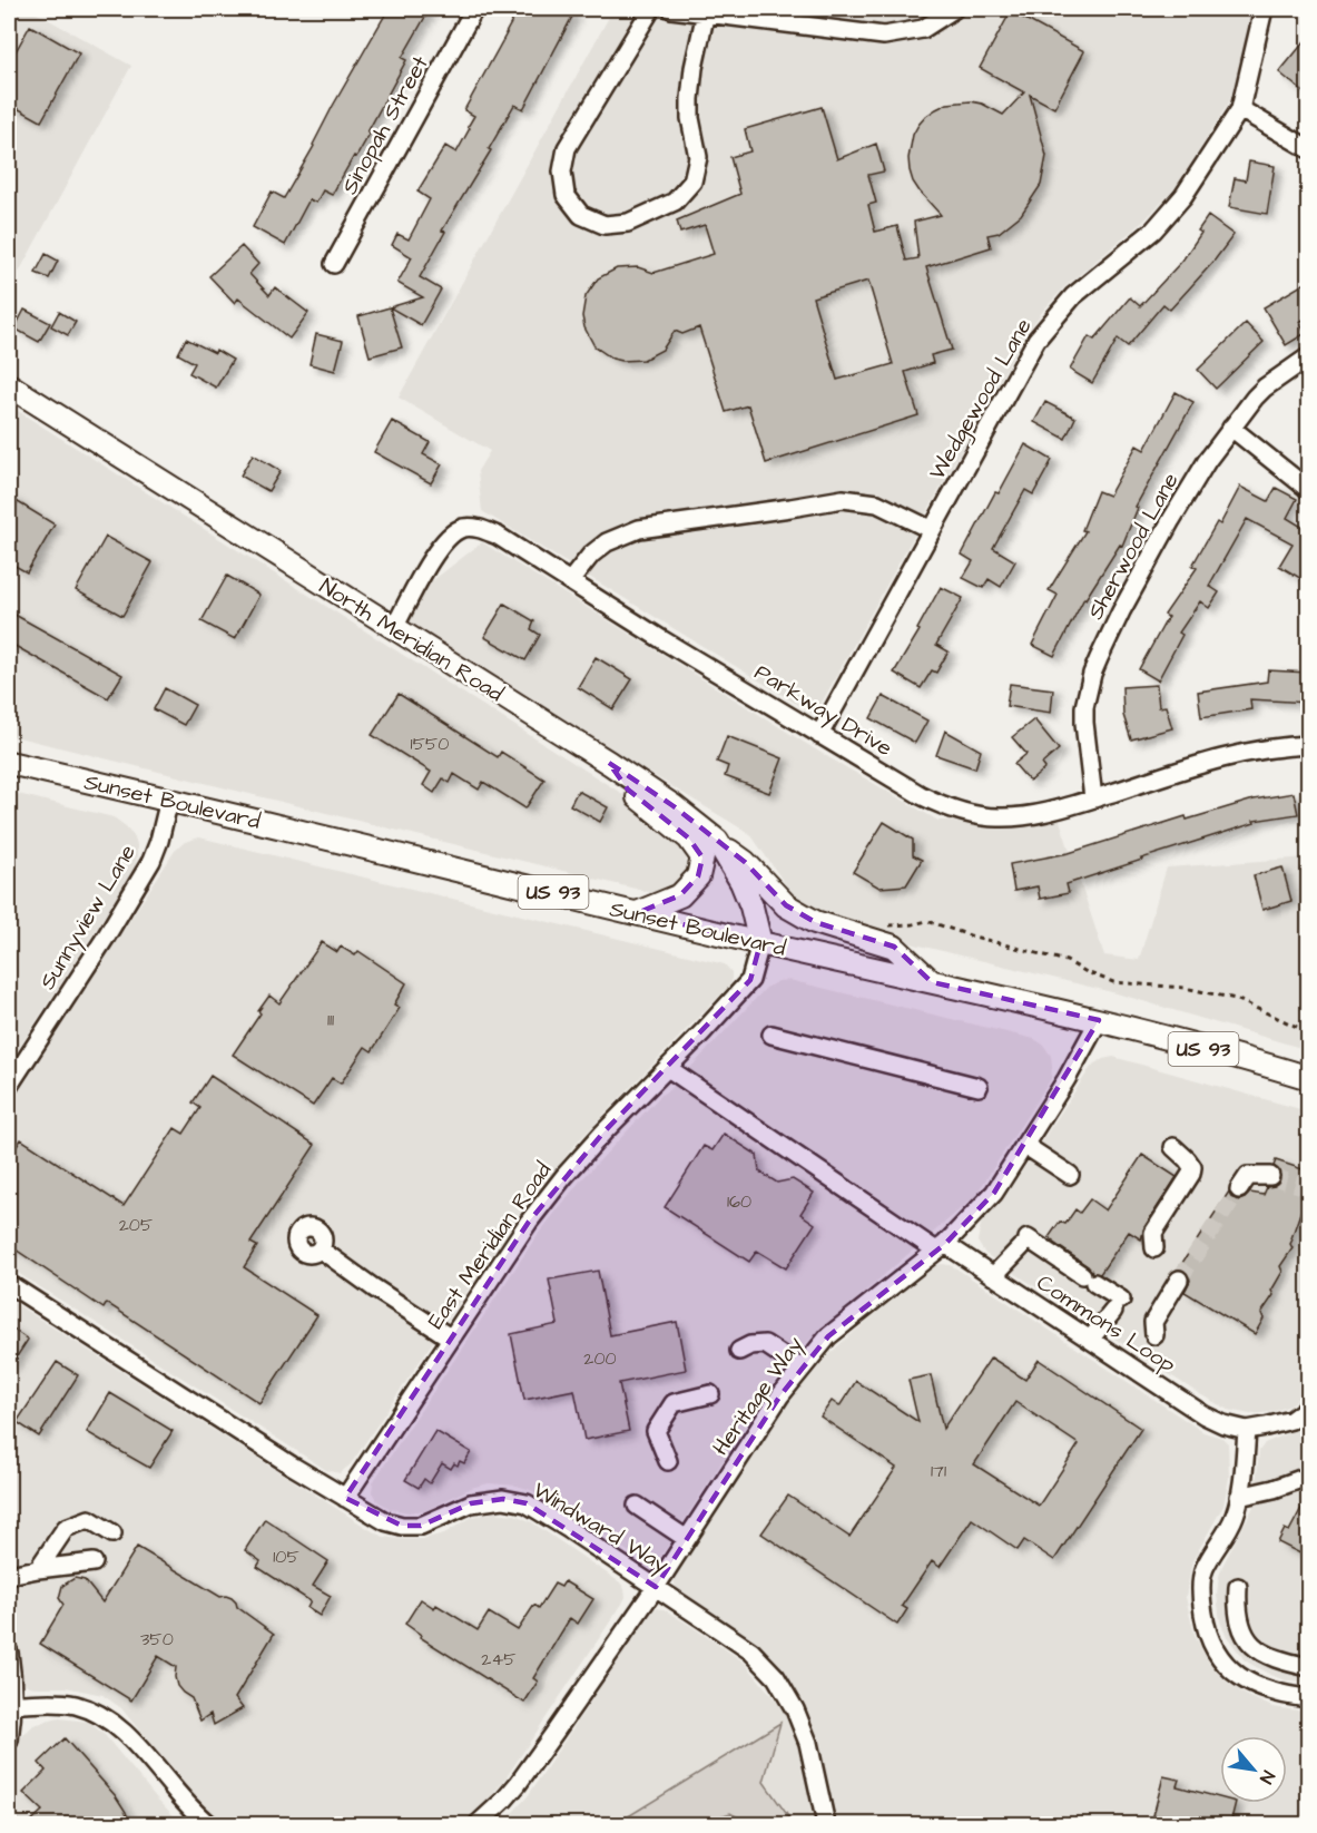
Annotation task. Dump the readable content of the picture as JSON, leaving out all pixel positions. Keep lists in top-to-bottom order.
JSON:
{
  "streets": {
    "main road": ["North Meridian Road", "Sunset Boulevard", "US 93"],
    "street": [
      "Sinopah Street",
      "Wedgewood Lane",
      "Sherwood Lane",
      "Parkway Drive",
      "Sunnyview Lane",
      "East Meridian Road",
      "Commons Loop",
      "Heritage Way",
      "Windward Way"
    ]
  },
  "crossings": [
    ["Wedgewood Lane", "Parkway Drive"],
    ["Sherwood Lane", "Parkway Drive"],
    ["North Meridian Road", "Parkway Drive"],
    ["North Meridian Road", "Sunset Boulevard"],
    ["North Meridian Road", "East Meridian Road"],
    ["Sunset Boulevard", "Sunnyview Lane"],
    ["Sunset Boulevard", "East Meridian Road"],
    ["Sunset Boulevard", "Heritage Way"],
    ["East Meridian Road", "Commons Loop"],
    ["East Meridian Road", "Windward Way"],
    ["Commons Loop", "Heritage Way"],
    ["Heritage Way", "Windward Way"]
  ],
  "house_numbers": [
    "1550",
    "111",
    "160",
    "205",
    "200",
    "171",
    "105",
    "350",
    "245"
  ],
  "north": "bottom right"
}
